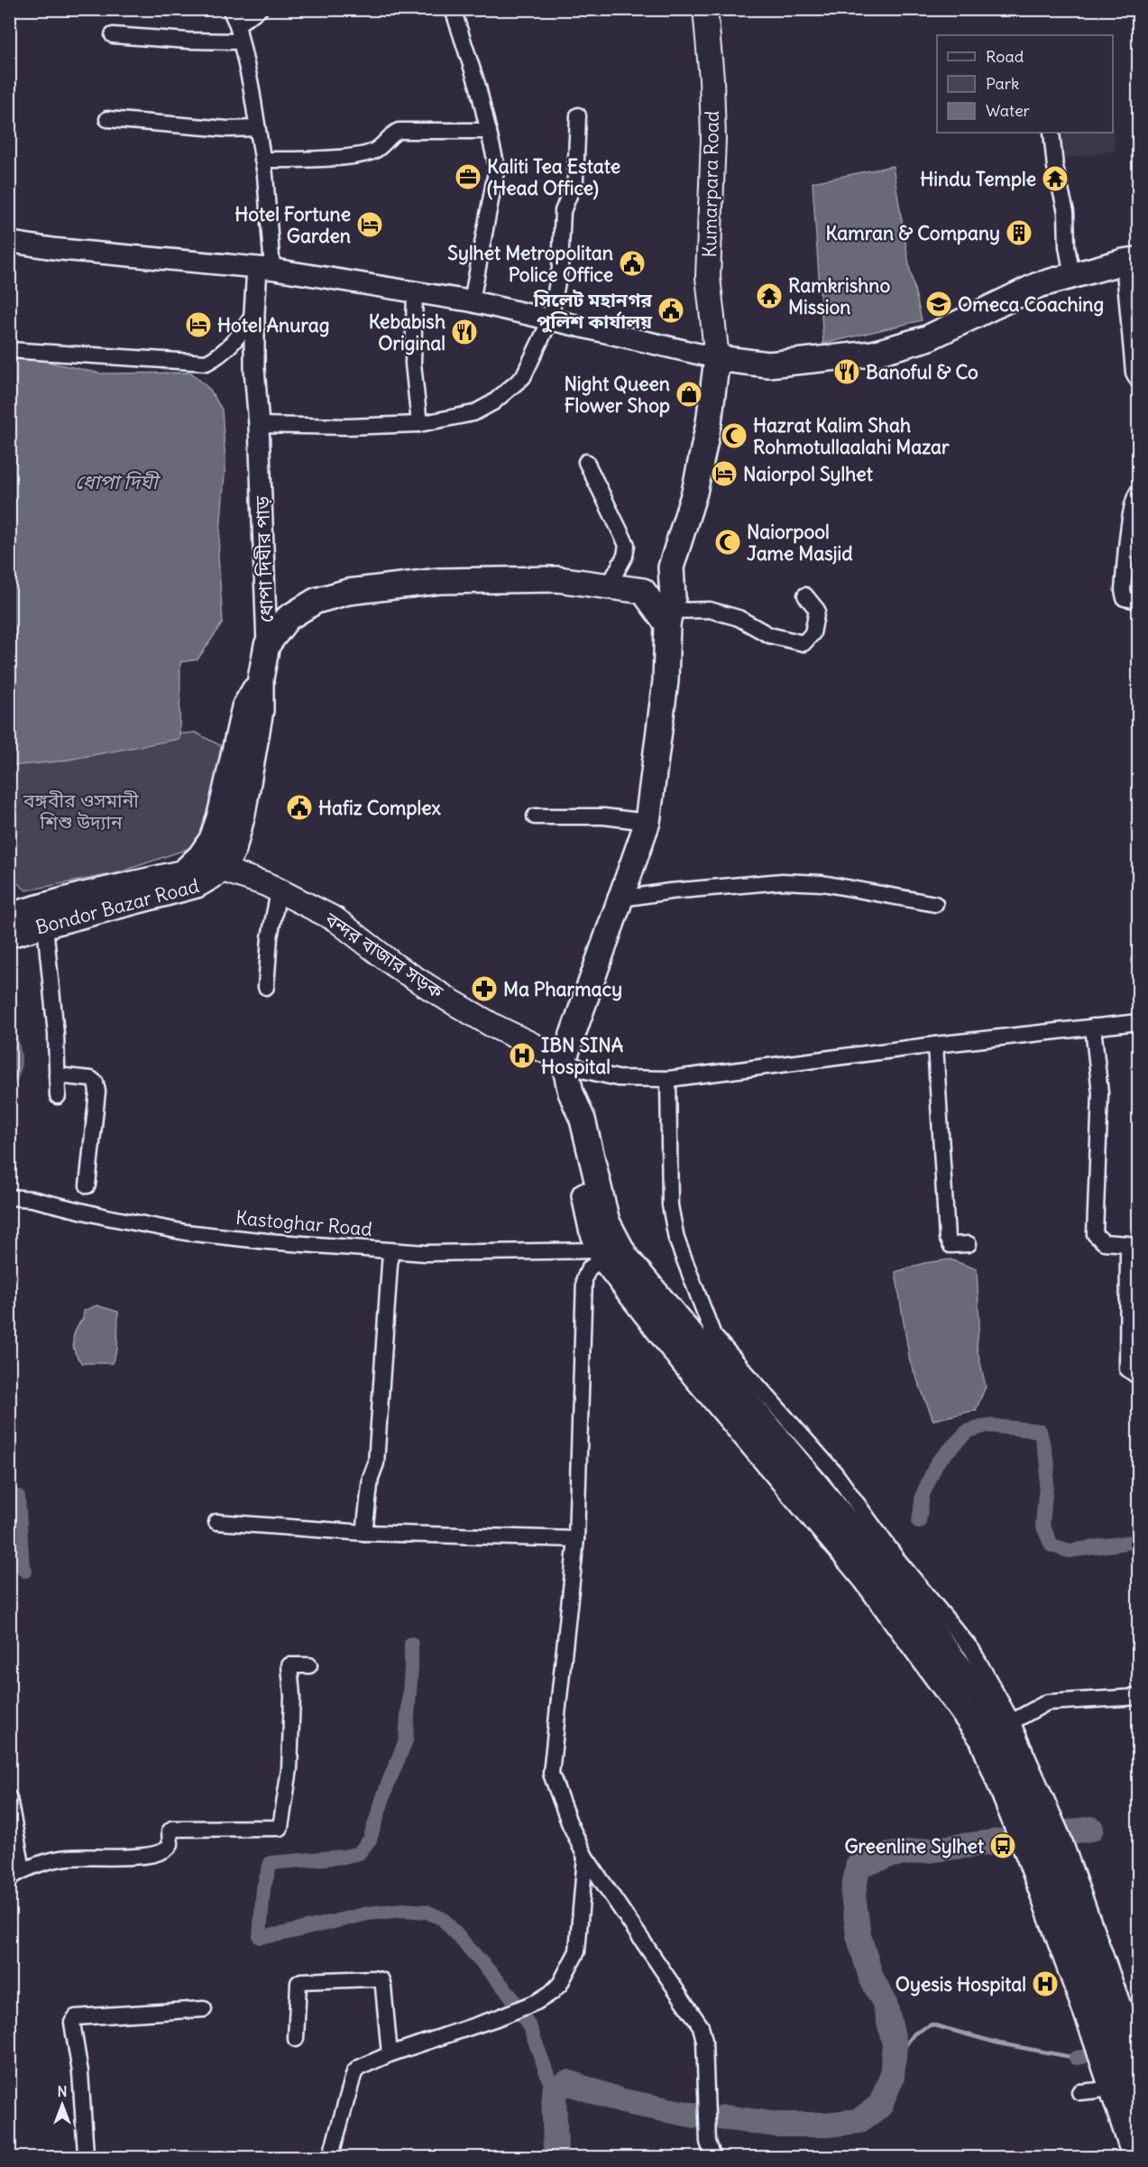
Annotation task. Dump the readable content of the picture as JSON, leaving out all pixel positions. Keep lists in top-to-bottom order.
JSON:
{
  "streets": {
    "highway": ["ধোপা দিঘীর পাড়", "Bondor Bazar Road", "বন্দর বাজার সড়ক"],
    "main road": ["Kumarpara Road"],
    "street": ["Kastoghar Road"]
  },
  "crossings": [
    ["ধোপা দিঘীর পাড়", "Bondor Bazar Road"],
    ["ধোপা দিঘীর পাড়", "বন্দর বাজার সড়ক"],
    ["Bondor Bazar Road", "বন্দর বাজার সড়ক"]
  ],
  "water": ["ধোপা দিঘী"],
  "parks": ["বঙ্গবীর ওসমানী শিশু উদ্যান"],
  "places": {
    "office": ["Kaliti Tea Estate (Head Office)"],
    "temple": ["Hindu Temple", "Ramkrishno Mission"],
    "hotel": ["Hotel Fortune Garden", "Hotel Anurag", "Naiorpol Sylhet"],
    "building": ["Kamran & Company"],
    "public building": ["Sylhet Metropolitan Police Office", "সিলেট মহানগর পুলিশ কার্যালয়", "Hafiz Complex"],
    "school or university": ["Omeca Coaching"],
    "restaurant": ["Kebabish Original", "Banoful & Co"],
    "shop": ["Night Queen Flower Shop"],
    "mosque": ["Hazrat Kalim Shah Rohmotullaalahi Mazar", "Naiorpool Jame Masjid"],
    "pharmacy": ["Ma Pharmacy"],
    "hospital": ["IBN SINA Hospital", "Oyesis Hospital"],
    "bus stop": ["Greenline Sylhet"]
  },
  "legend": ["Road", "Park", "Water"],
  "north": "top"
}
